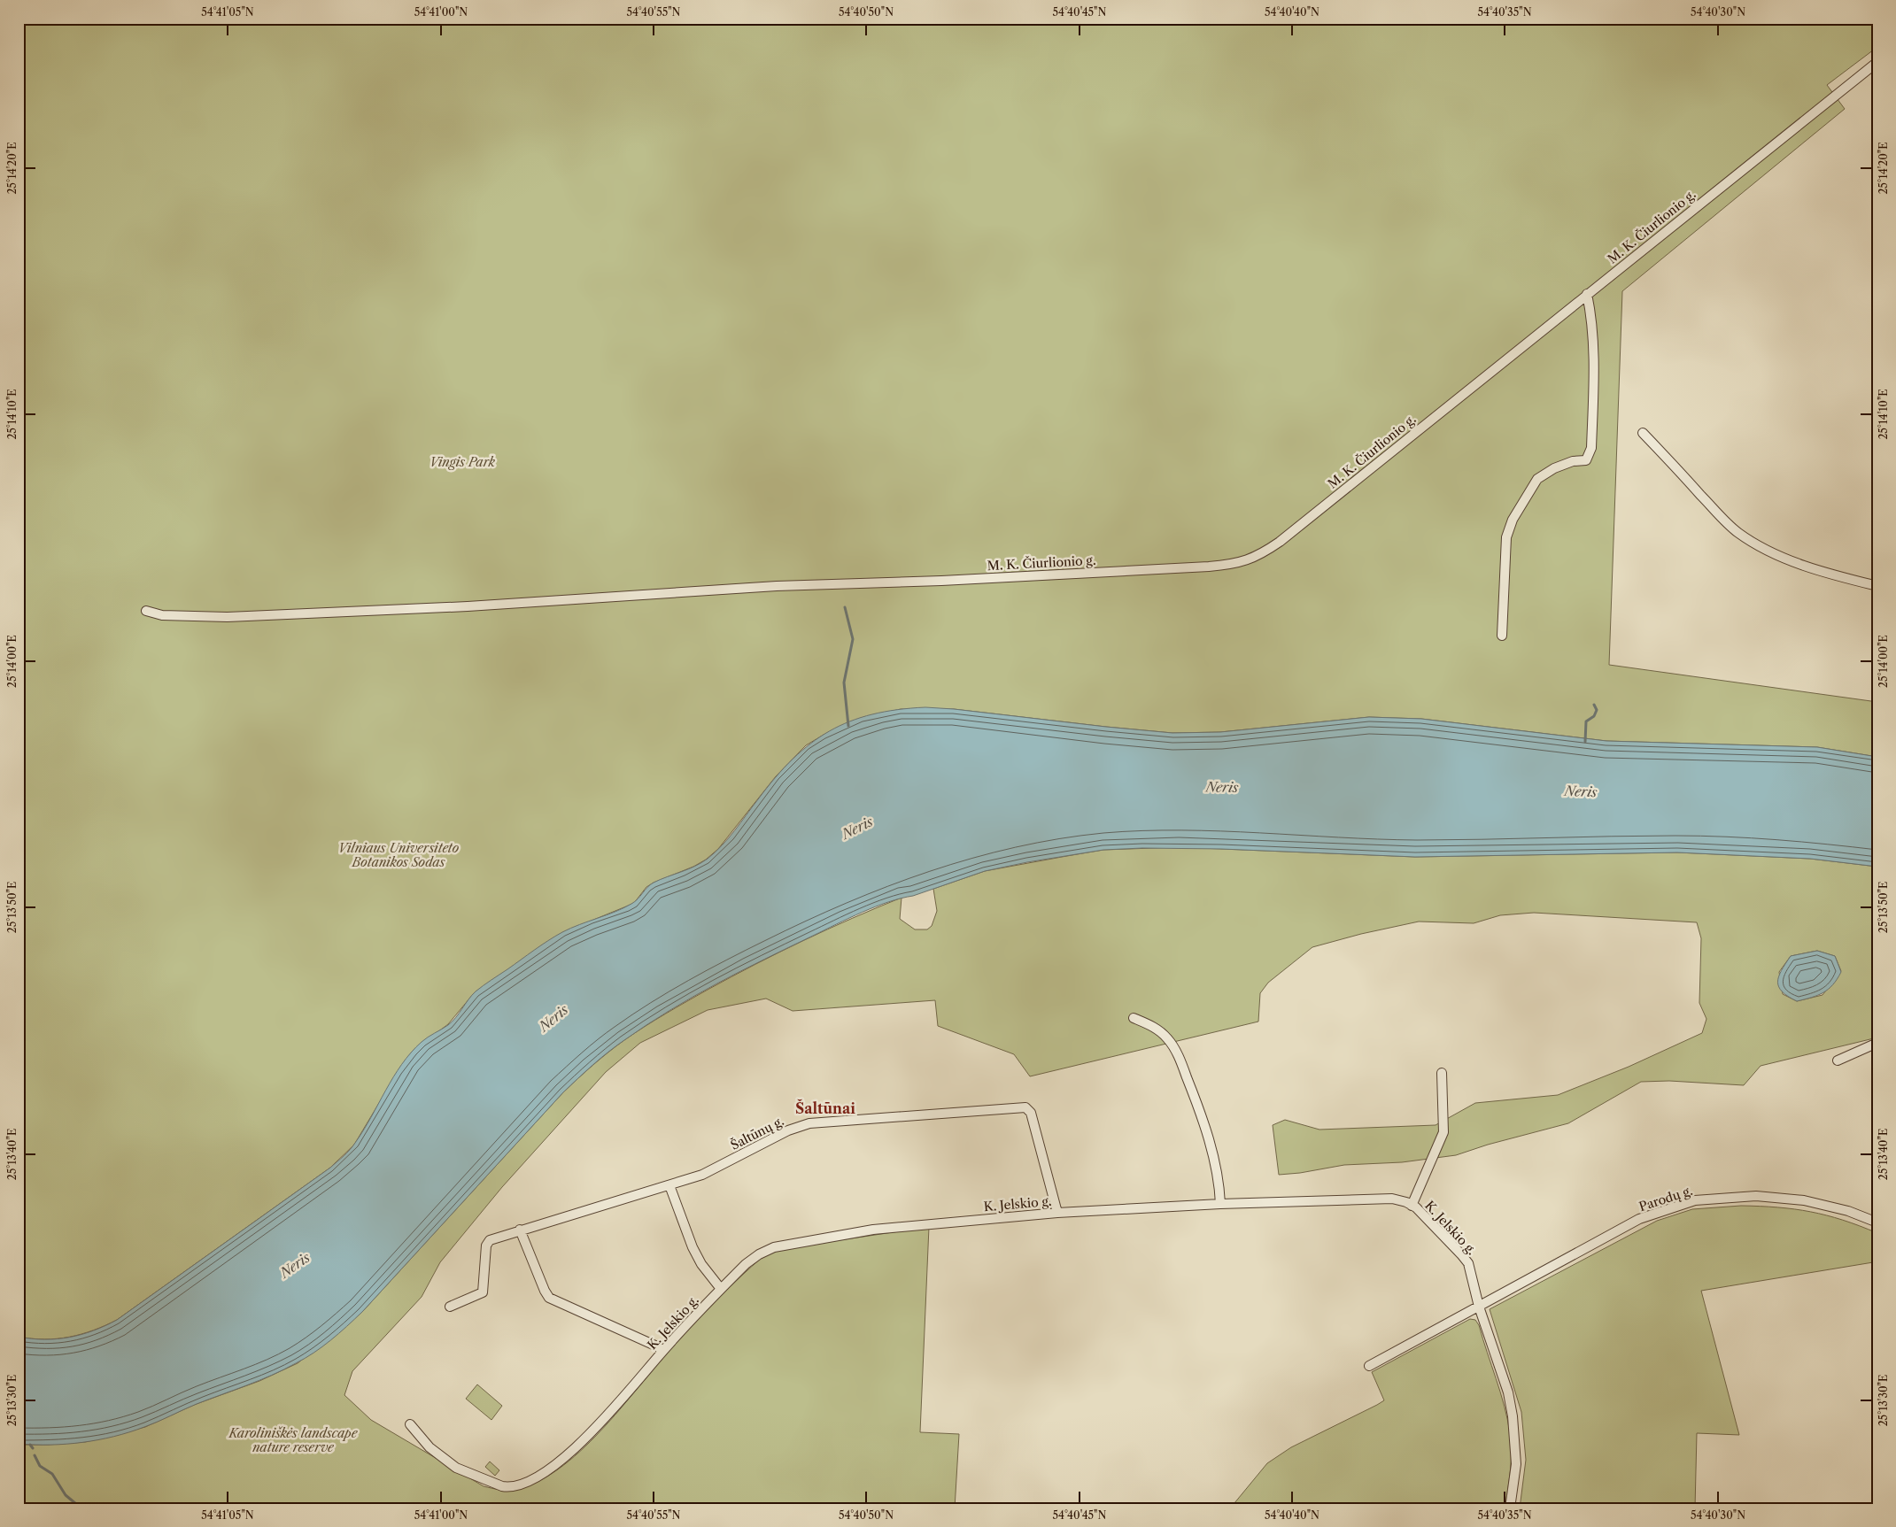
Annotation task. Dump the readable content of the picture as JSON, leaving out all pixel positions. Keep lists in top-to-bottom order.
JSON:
{
  "streets": {
    "street": [
      "M. K. Čiurlionio g.",
      "Šaltūnų g.",
      "Parodų g.",
      "K. Jelskio g."
    ]
  },
  "crossings": [
    ["Šaltūnų g.", "K. Jelskio g."],
    ["Parodų g.", "K. Jelskio g."]
  ],
  "districts": ["Šaltūnai"],
  "water": ["Neris"],
  "parks": ["Vingis Park", "Vilniaus Universiteto Botanikos Sodas", "Karoliniškės landscape nature reserve"],
  "coordinates": [
    "54°41'05\"N",
    "54°41'00\"N",
    "54°40'55\"N",
    "54°40'50\"N",
    "54°40'45\"N",
    "54°40'40\"N",
    "54°40'35\"N",
    "54°40'30\"N",
    "25°14'20\"E",
    "25°14'10\"E",
    "25°14'00\"E",
    "25°13'50\"E",
    "25°13'40\"E",
    "25°13'30\"E"
  ]
}
